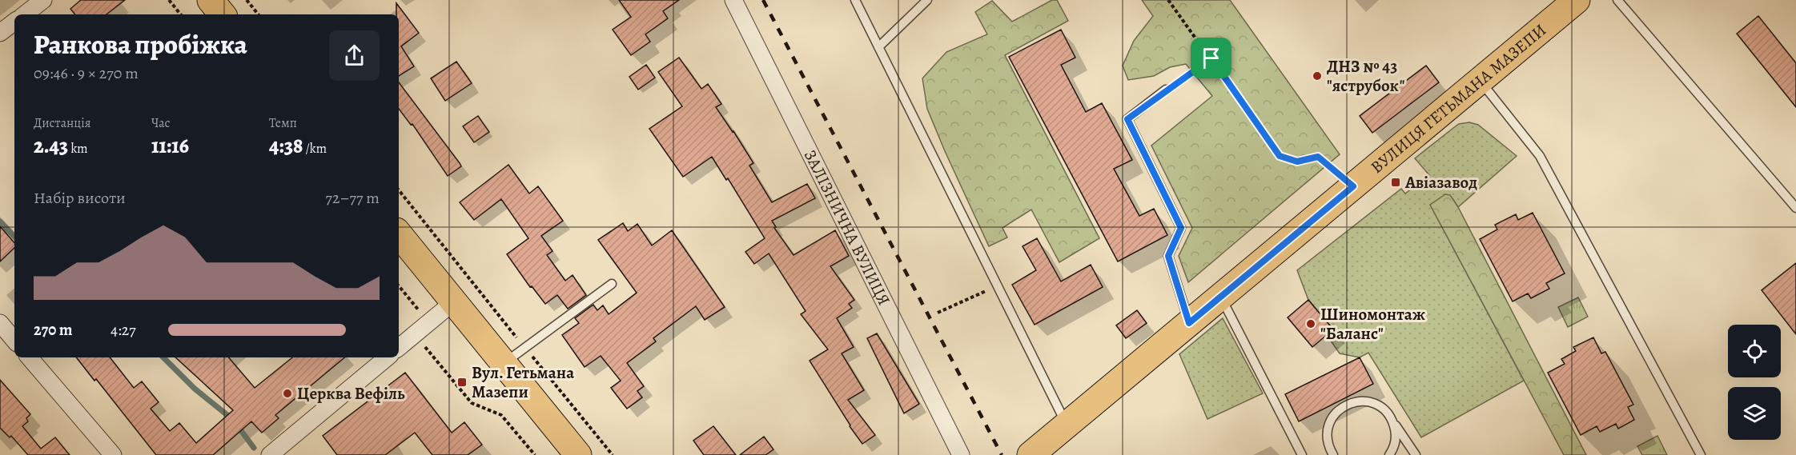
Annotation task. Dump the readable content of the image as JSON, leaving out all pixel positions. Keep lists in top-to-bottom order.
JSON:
{
  "streets": {
    "main road": ["ВУЛИЦЯ ГЕТЬМАНА МАЗЕПИ"],
    "street": ["ЗАЛІЗНИЧНА ВУЛИЦЯ"]
  },
  "places": {
    "other": ["ДНЗ № 43 \"яструбок\"", "Шиномонтаж \"Баланс\"", "Церква Вефіль"],
    "transit": ["Авіазавод", "Вул. Гетьмана Мазепи"]
  },
  "page": {
    "heading": ["Ранкова пробіжка", "09:46 · 9 × 270 m"],
    "stats": [
      ["Дистанція", "2.43 km"],
      ["Час", "11:16"],
      ["Темп", "4:38 /km"]
    ],
    "chart": ["Набір висоти", "72–77 m"],
    "list": [
      {
        "name": "270 m",
        "note": "4:27"
      }
    ]
  }
}
